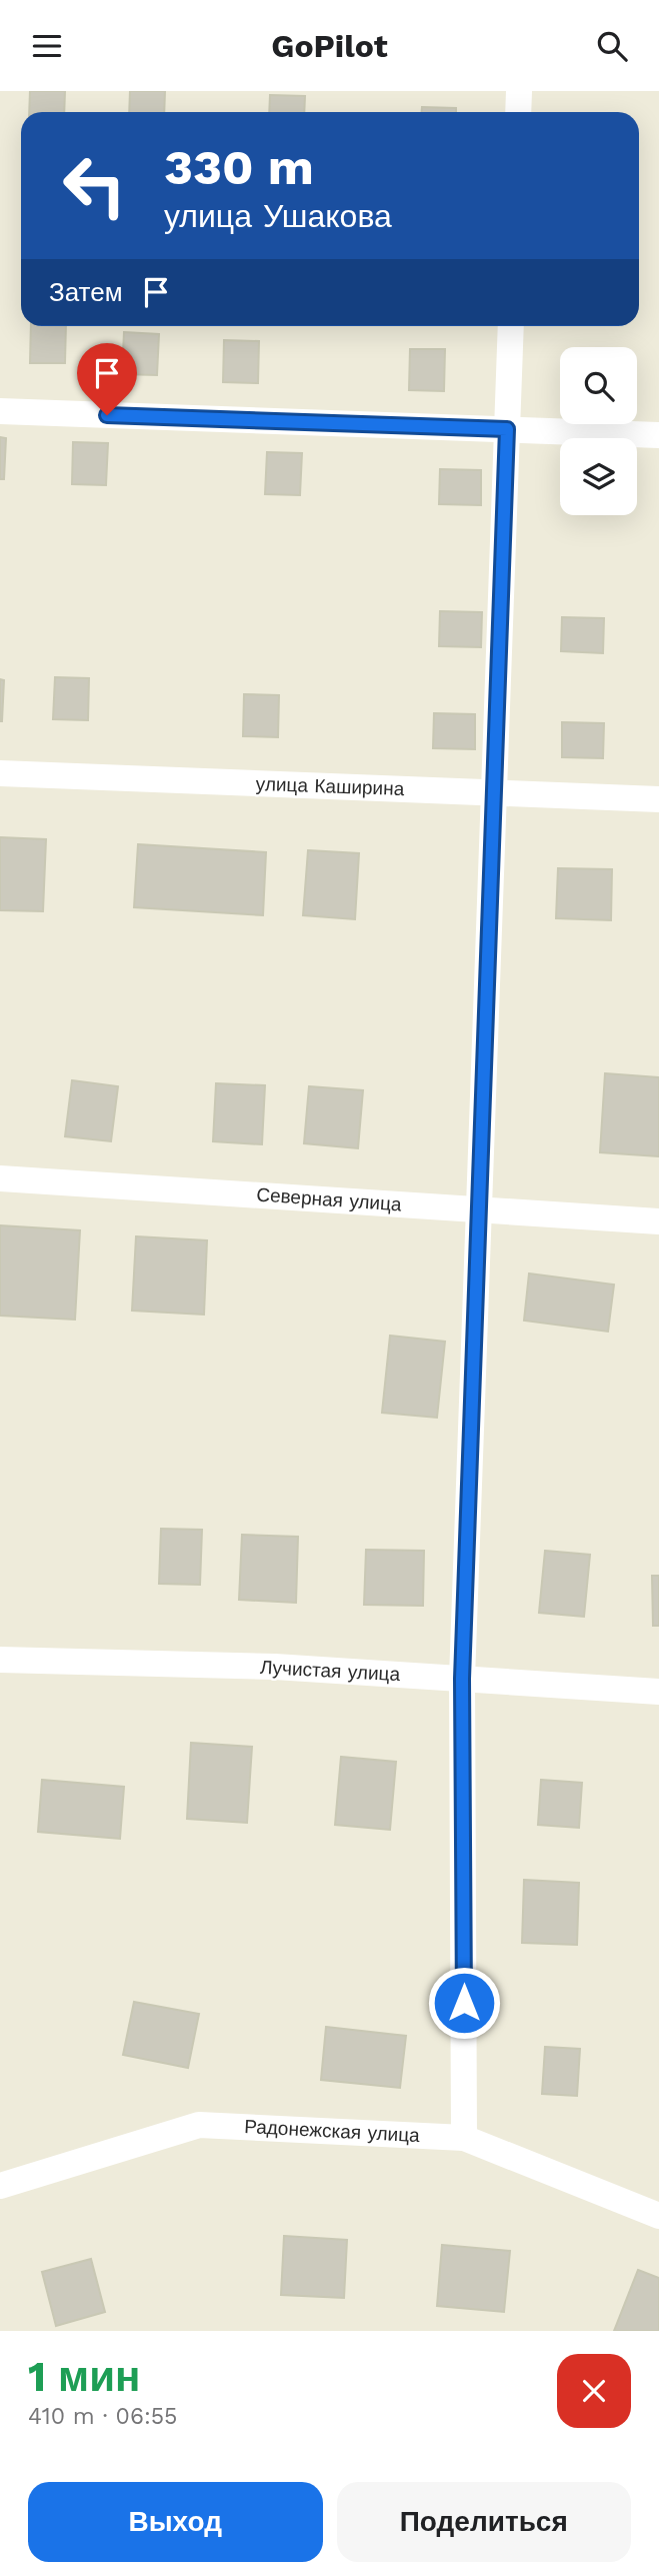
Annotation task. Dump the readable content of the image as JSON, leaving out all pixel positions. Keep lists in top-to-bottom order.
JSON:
{
  "streets": {
    "street": [
      "улица Каширина",
      "Северная улица",
      "Лучистая улица",
      "Радонежская улица"
    ]
  },
  "page": {
    "header": "GoPilot",
    "turn": ["330 m", "улица Ушакова"],
    "then": "Затем",
    "heading": ["1 мин", "410 m · 06:55"],
    "buttons": ["Выход", "Поделиться"]
  }
}
